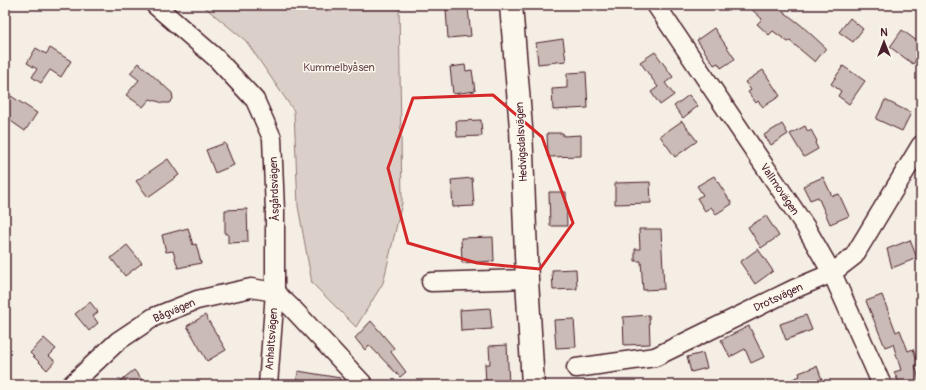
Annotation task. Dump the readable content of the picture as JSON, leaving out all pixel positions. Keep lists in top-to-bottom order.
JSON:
{
  "streets": {
    "street": [
      "Hedvigsdalsvägen",
      "Åsgårdsvägen",
      "Vallmovägen",
      "Drotsvägen",
      "Bågvägen",
      "Anhaltsvägen"
    ]
  },
  "crossings": [
    ["Åsgårdsvägen", "Bågvägen"],
    ["Åsgårdsvägen", "Anhaltsvägen"],
    ["Vallmovägen", "Drotsvägen"],
    ["Bågvägen", "Anhaltsvägen"]
  ],
  "parks": ["Kummelbyåsen"],
  "north": "top"
}
